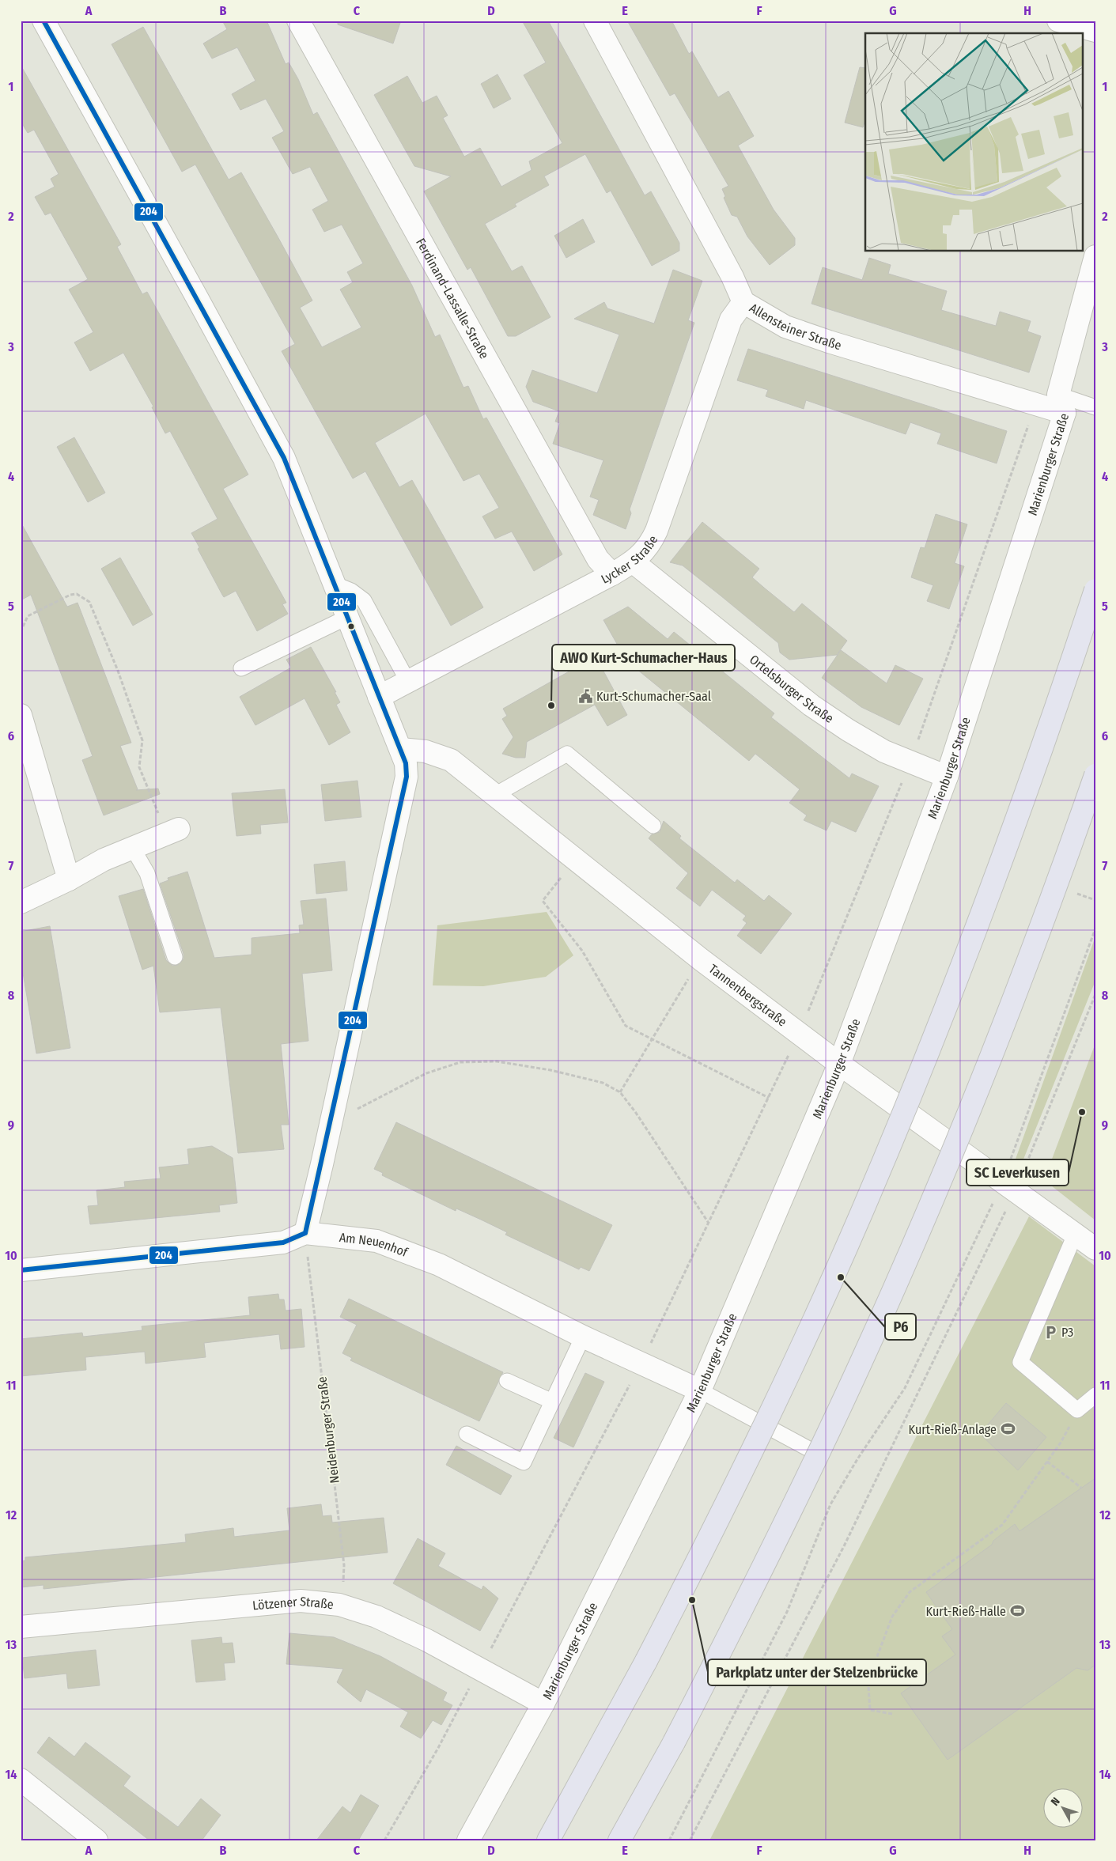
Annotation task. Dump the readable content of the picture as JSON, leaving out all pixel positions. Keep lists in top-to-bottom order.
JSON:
{
  "streets": {
    "street": [
      "Ferdinand-Lassalle-Straße",
      "Allensteiner Straße",
      "Marienburger Straße",
      "Lycker Straße",
      "Ortelsburger Straße",
      "Tannenbergstraße",
      "Am Neuenhof",
      "Lötzener Straße"
    ],
    "path": ["Neidenburger Straße"]
  },
  "crossings": [
    ["Ferdinand-Lassalle-Straße", "Lycker Straße"],
    ["Allensteiner Straße", "Marienburger Straße"],
    ["Allensteiner Straße", "Lycker Straße"],
    ["Marienburger Straße", "Ortelsburger Straße"],
    ["Marienburger Straße", "Tannenbergstraße"],
    ["Marienburger Straße", "Am Neuenhof"],
    ["Marienburger Straße", "Lötzener Straße"],
    ["Lycker Straße", "Ortelsburger Straße"]
  ],
  "places": {
    "public building": ["Kurt-Schumacher-Saal"],
    "other": [
      "AWO Kurt-Schumacher-Haus",
      "SC Leverkusen",
      "P6",
      "Parkplatz unter der Stelzenbrücke"
    ],
    "parking": ["P3"],
    "sports": ["Kurt-Rieß-Anlage", "Kurt-Rieß-Halle"]
  },
  "lines": ["transit line 204"],
  "north": "top left",
  "grid": {
    "columns": [
      "A",
      "B",
      "C",
      "D",
      "E",
      "F",
      "G",
      "H"
    ],
    "rows": [
      "1",
      "2",
      "3",
      "4",
      "5",
      "6",
      "7",
      "8",
      "9",
      "10",
      "11",
      "12",
      "13",
      "14"
    ]
  }
}
